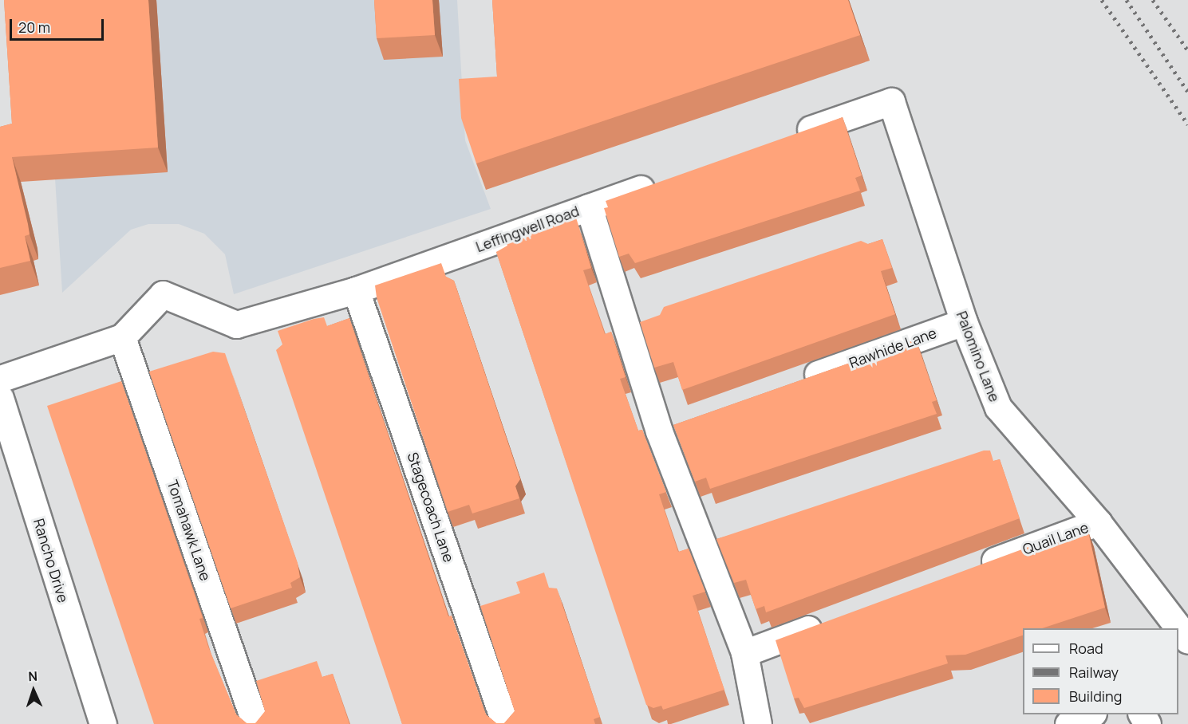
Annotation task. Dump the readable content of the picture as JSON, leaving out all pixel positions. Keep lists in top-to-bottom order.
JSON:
{
  "streets": {
    "street": [
      "Leffingwell Road",
      "Rawhide Lane",
      "Palomino Lane",
      "Stagecoach Lane",
      "Tomahawk Lane",
      "Quail Lane",
      "Rancho Drive"
    ]
  },
  "crossings": [
    ["Leffingwell Road", "Stagecoach Lane"],
    ["Leffingwell Road", "Tomahawk Lane"],
    ["Rawhide Lane", "Palomino Lane"],
    ["Palomino Lane", "Quail Lane"]
  ],
  "legend": ["Road", "Railway", "Building"],
  "scale_bar": "20 m",
  "north": "top"
}
